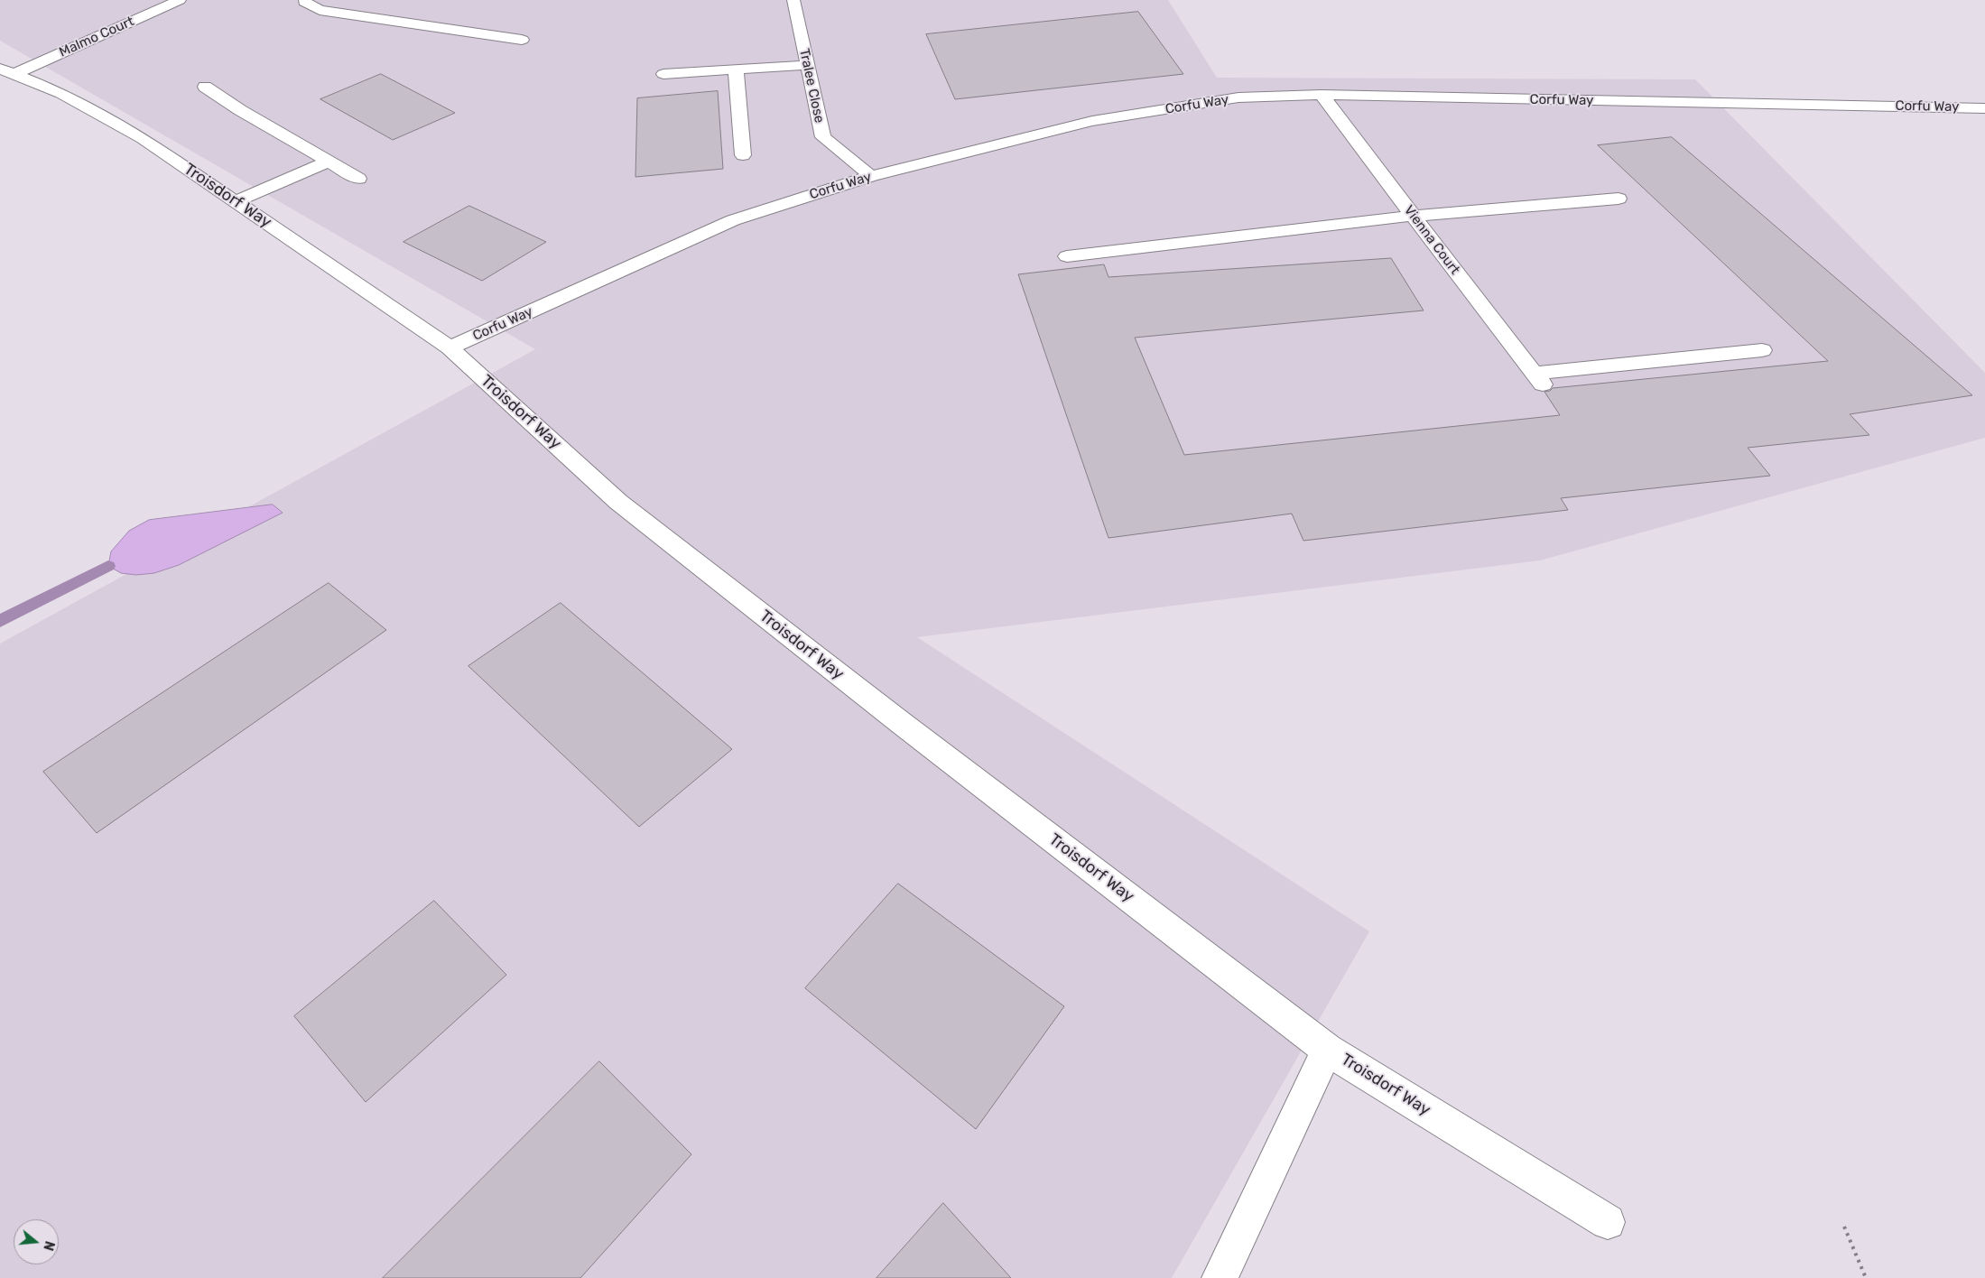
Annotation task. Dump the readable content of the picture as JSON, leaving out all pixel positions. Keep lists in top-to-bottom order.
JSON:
{
  "streets": {
    "street": [
      "Malmo Court",
      "Tralee Close",
      "Corfu Way",
      "Troisdorf Way",
      "Vienna Court"
    ]
  },
  "crossings": [
    ["Malmo Court", "Troisdorf Way"],
    ["Tralee Close", "Corfu Way"],
    ["Corfu Way", "Troisdorf Way"],
    ["Corfu Way", "Vienna Court"]
  ],
  "north": "right"
}
